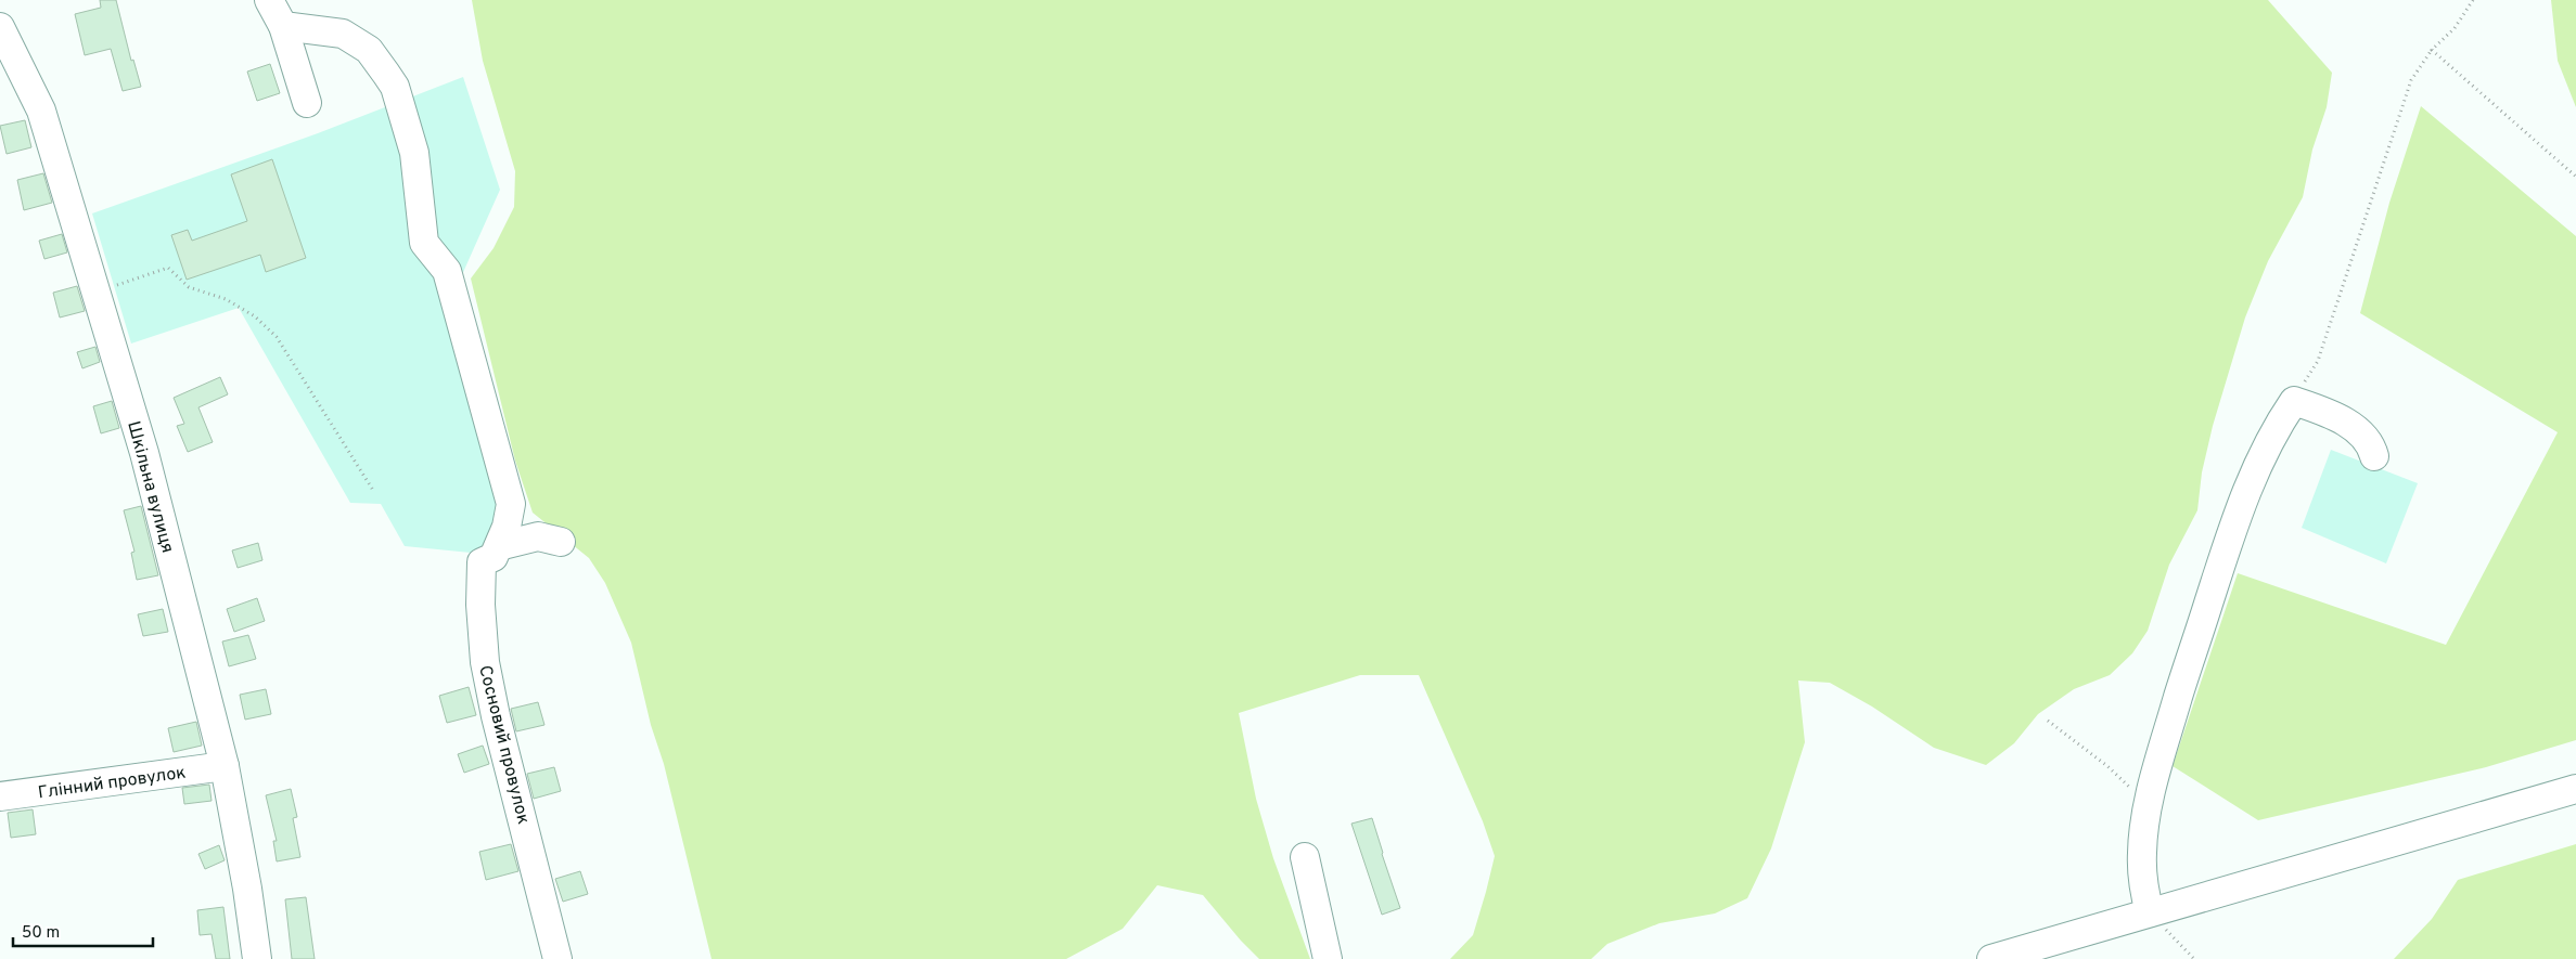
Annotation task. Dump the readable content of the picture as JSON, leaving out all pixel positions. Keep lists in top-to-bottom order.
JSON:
{
  "streets": {
    "street": ["Шкільна вулиця", "Сосновий провулок", "Глінний провулок"]
  },
  "crossings": [
    ["Шкільна вулиця", "Глінний провулок"]
  ],
  "scale_bar": "50 m"
}
